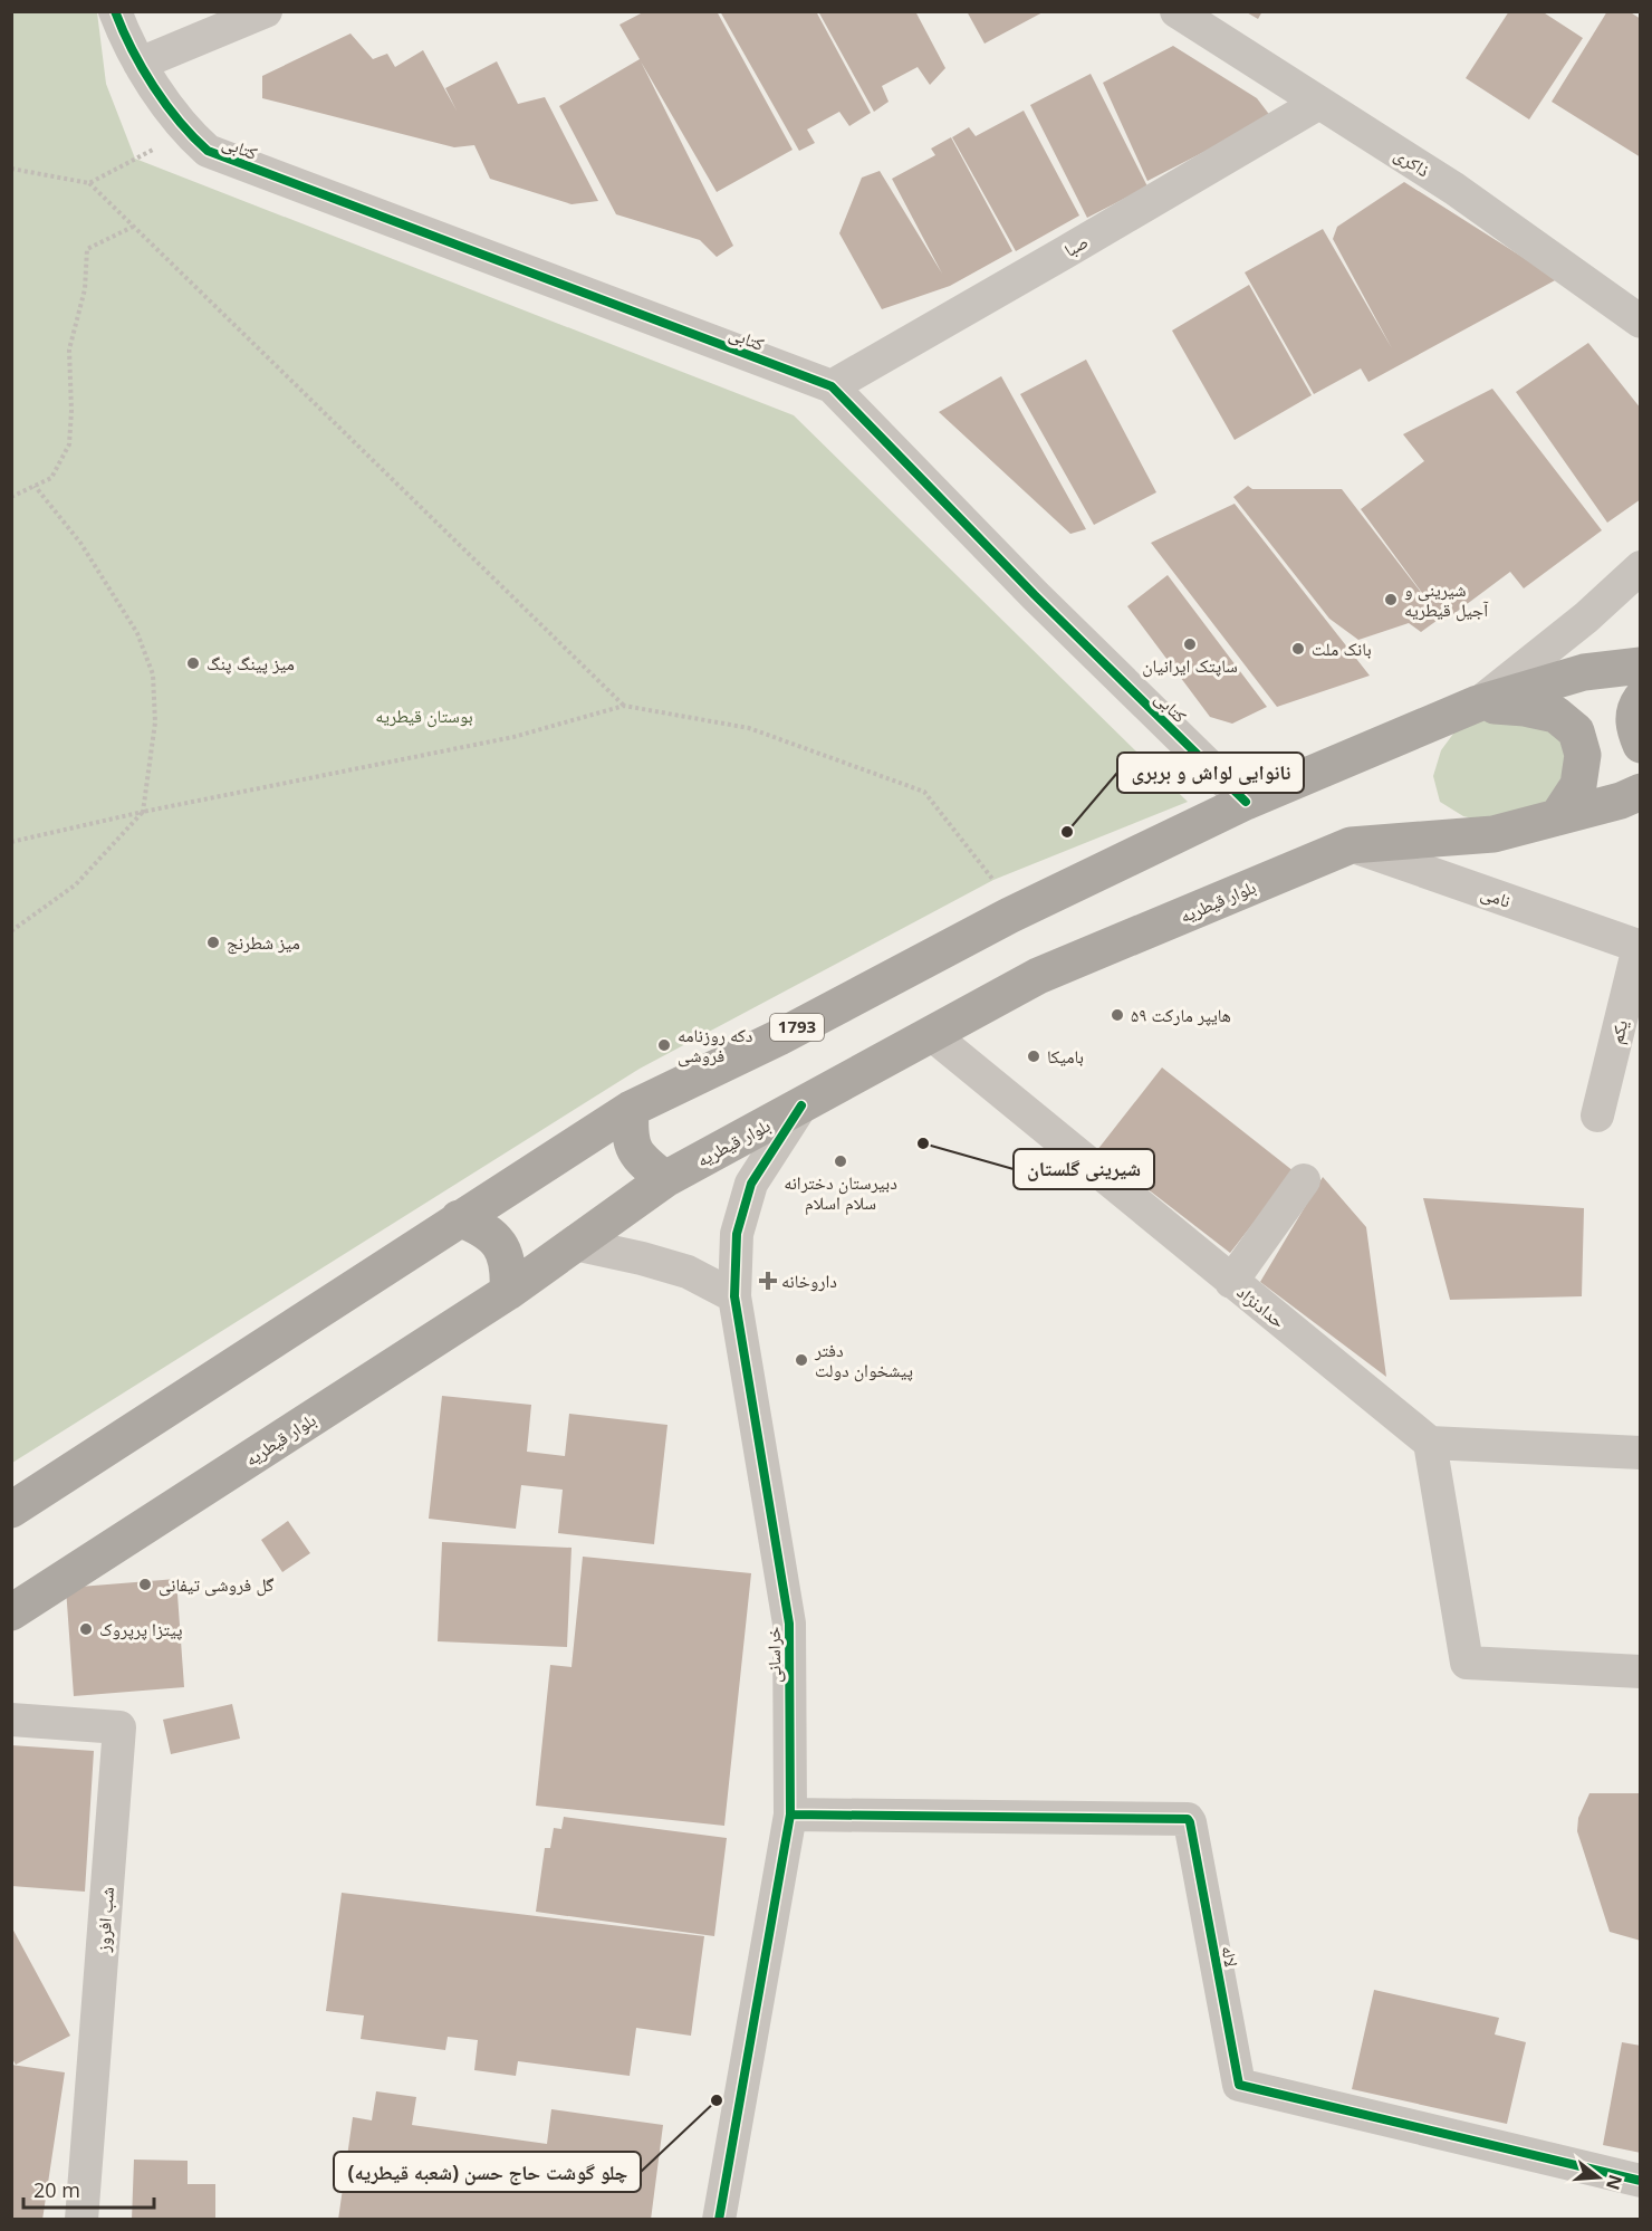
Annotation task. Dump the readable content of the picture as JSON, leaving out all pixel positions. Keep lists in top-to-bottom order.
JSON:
{
  "streets": {
    "main road": ["بلوار قیطریه", "1793"],
    "street": [
      "کتابی",
      "ذاکری",
      "صبا",
      "نامی",
      "یکم",
      "حدادنژاد",
      "خراسانی",
      "شب افروز",
      "لاله"
    ]
  },
  "crossings": [
    ["کتابی", "صبا"],
    ["کتابی", "1793"],
    ["ذاکری", "صبا"],
    ["نامی", "بلوار قیطریه"],
    ["نامی", "یکم"],
    ["بلوار قیطریه", "حدادنژاد"],
    ["بلوار قیطریه", "خراسانی"],
    ["خراسانی", "لاله"]
  ],
  "parks": ["بوستان قیطریه"],
  "places": {
    "other": [
      "شیرینی و آجیل قیطریه",
      "ساپتک ایرانیان",
      "بانک ملت",
      "میز پینگ پنگ",
      "نانوایی لواش و بربری",
      "میز شطرنج",
      "هایپر مارکت ۵۹",
      "دکه روزنامه فروشی",
      "بامیکا",
      "شیرینی گلستان",
      "دبیرستان دخترانه سلام اسلام",
      "دفتر پیشخوان دولت",
      "گل فروشی تیفانی",
      "پیتزا پرپروک",
      "چلو گوشت حاج حسن (شعبه قیطریه)"
    ],
    "health": ["داروخانه"]
  },
  "scale_bar": "20 m",
  "north": "right"
}
